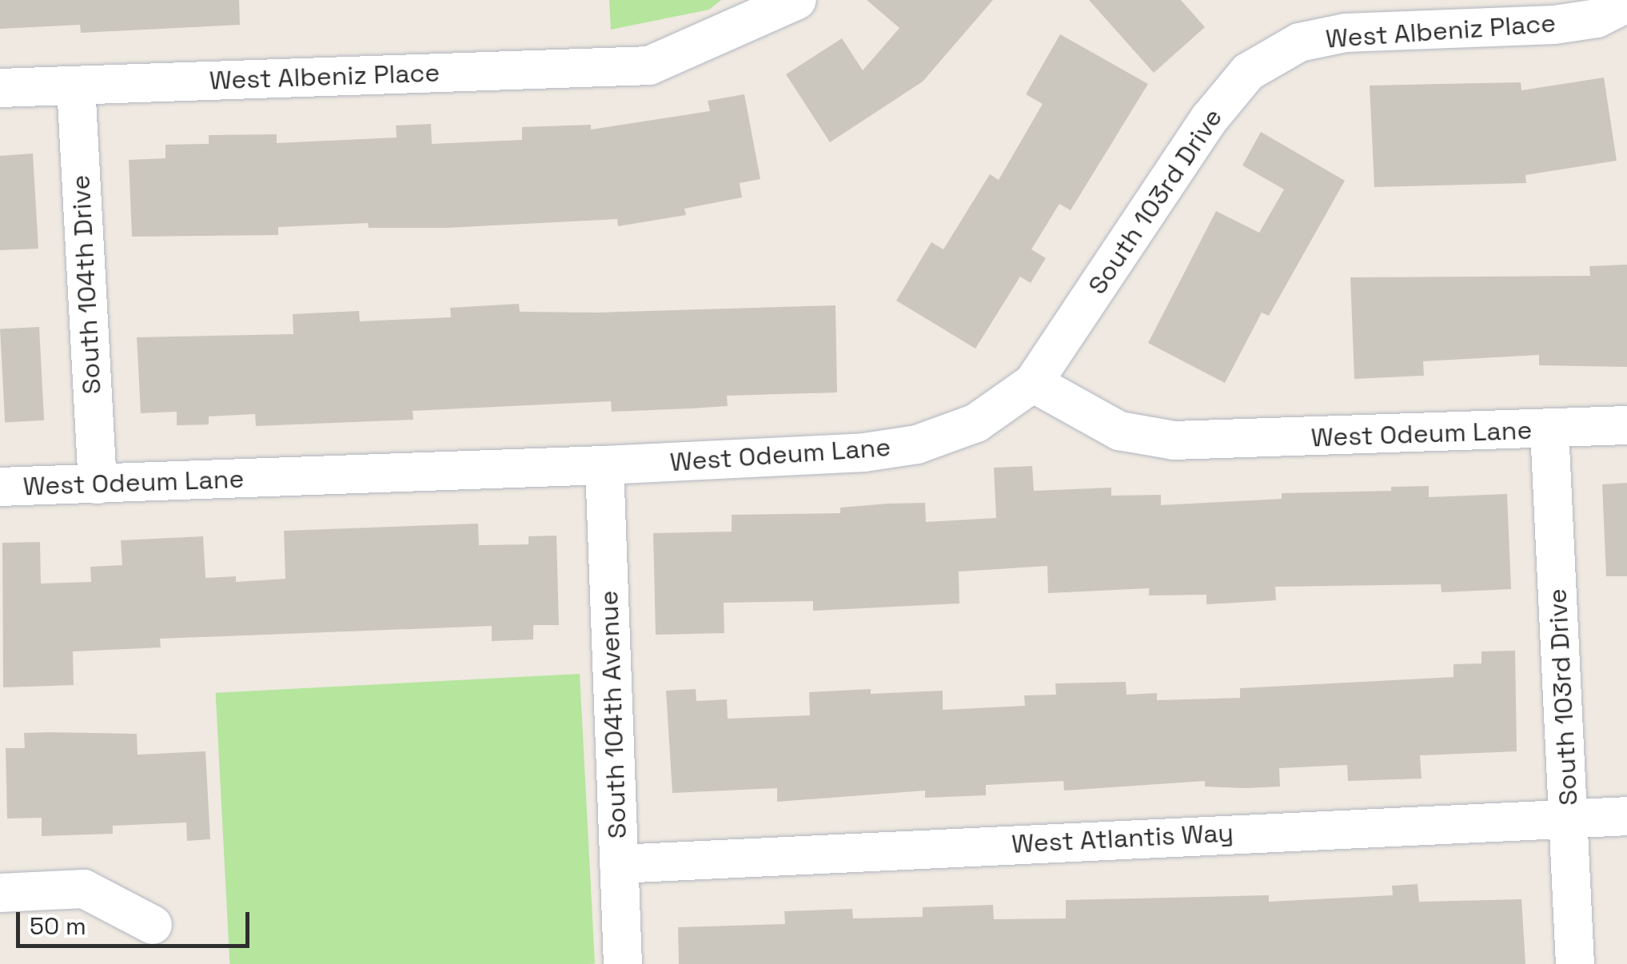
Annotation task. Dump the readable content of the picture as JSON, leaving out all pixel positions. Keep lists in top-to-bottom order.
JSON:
{
  "streets": {
    "street": [
      "West Albeniz Place",
      "South 103rd Drive",
      "South 104th Drive",
      "West Odeum Lane",
      "South 104th Avenue",
      "West Atlantis Way"
    ]
  },
  "crossings": [
    ["West Albeniz Place", "South 103rd Drive"],
    ["West Albeniz Place", "South 104th Drive"],
    ["South 103rd Drive", "West Odeum Lane"],
    ["South 103rd Drive", "West Atlantis Way"],
    ["South 104th Drive", "West Odeum Lane"],
    ["West Odeum Lane", "South 104th Avenue"],
    ["South 104th Avenue", "West Atlantis Way"]
  ],
  "scale_bar": "50 m"
}
